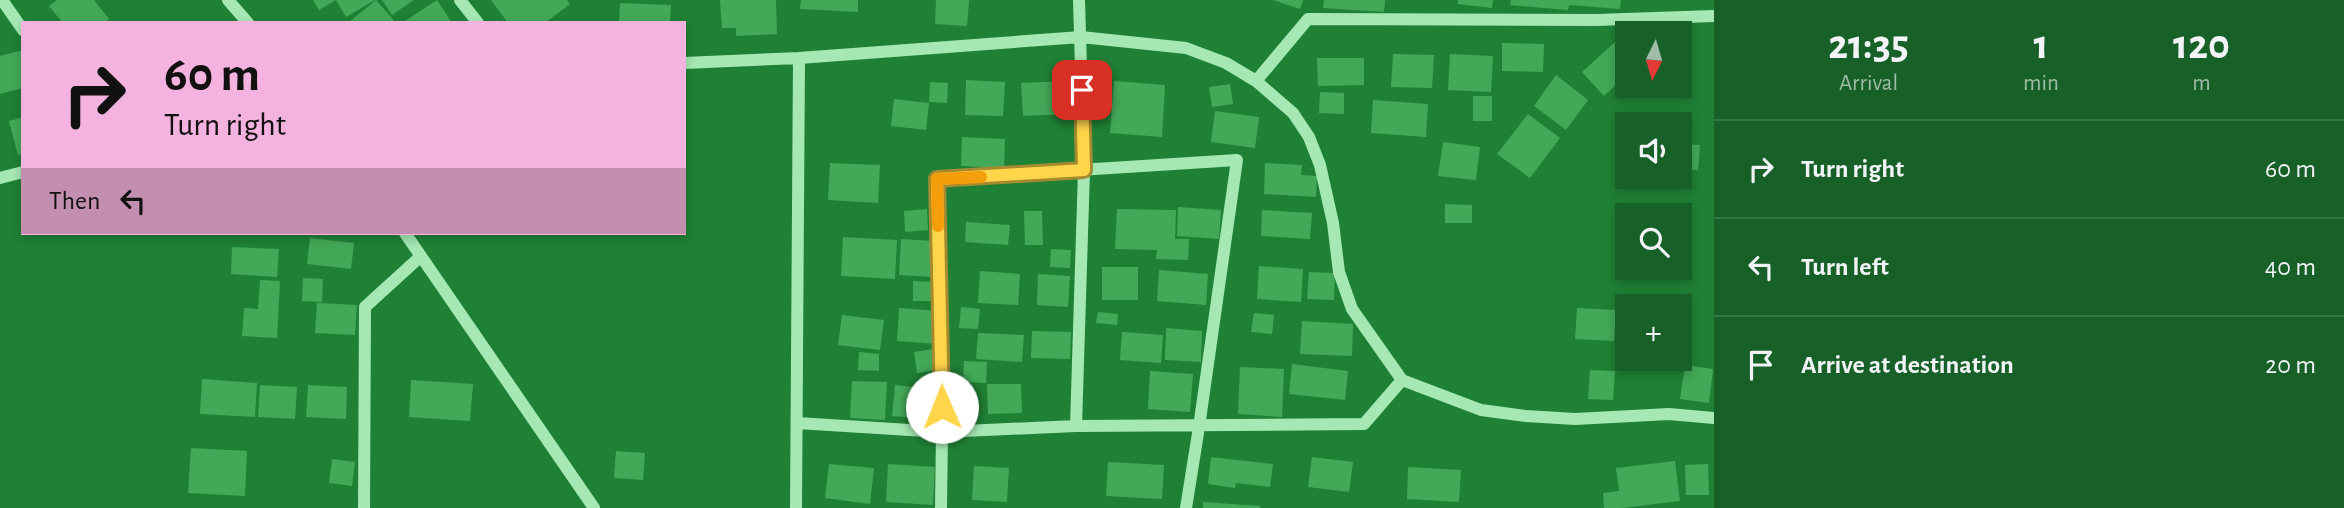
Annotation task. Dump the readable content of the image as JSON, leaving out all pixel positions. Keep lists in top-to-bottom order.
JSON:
{
  "north": "bottom",
  "page": {
    "eta": [
      "21:35",
      "Arrival",
      "1",
      "min",
      "120",
      "m"
    ],
    "map_buttons": "+",
    "turn": ["60 m", "Turn right"],
    "list": [
      {
        "name": "Turn right",
        "value": "60 m"
      },
      {
        "name": "Turn left",
        "value": "40 m"
      },
      {
        "name": "Arrive at destination",
        "value": "20 m"
      }
    ],
    "then": "Then"
  }
}
